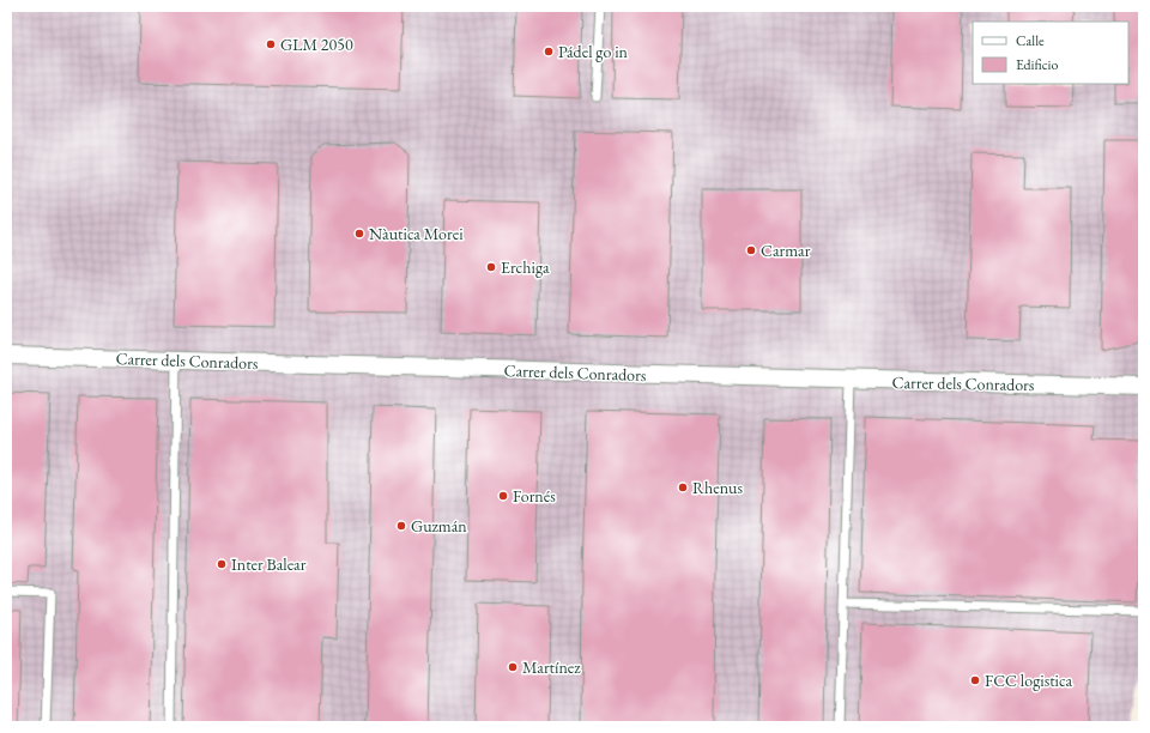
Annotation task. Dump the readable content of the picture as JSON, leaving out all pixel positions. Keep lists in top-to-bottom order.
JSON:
{
  "streets": {
    "street": ["Carrer dels Conradors"]
  },
  "places": [
    "GLM 2050",
    "Pádel go in",
    "Nàutica Morei",
    "Carmar",
    "Erchiga",
    "Rhenus",
    "Fornés",
    "Guzmán",
    "Inter Balear",
    "Martínez",
    "FCC logistica"
  ],
  "legend": ["Calle", "Edificio"]
}
